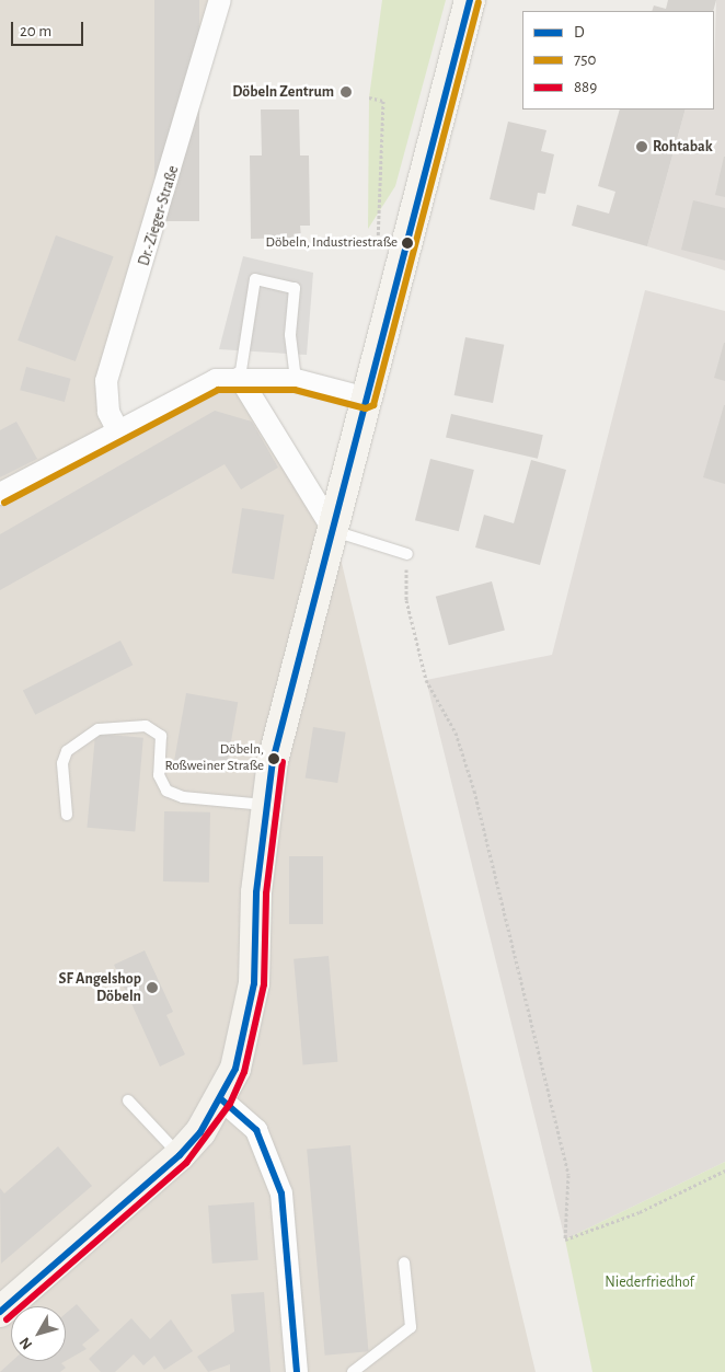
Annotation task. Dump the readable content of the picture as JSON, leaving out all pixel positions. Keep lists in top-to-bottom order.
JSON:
{
  "streets": {
    "street": ["Dr.-Zieger-Straße"]
  },
  "parks": ["Niederfriedhof"],
  "places": [
    "Döbeln Zentrum",
    "Rohtabak",
    "Döbeln, Industriestraße",
    "Döbeln, Roßweiner Straße",
    "SF Angelshop Döbeln"
  ],
  "lines": ["transit line D", "transit line 750", "transit line 889"],
  "legend": ["D", "750", "889"],
  "scale_bar": "20 m",
  "north": "bottom left"
}
